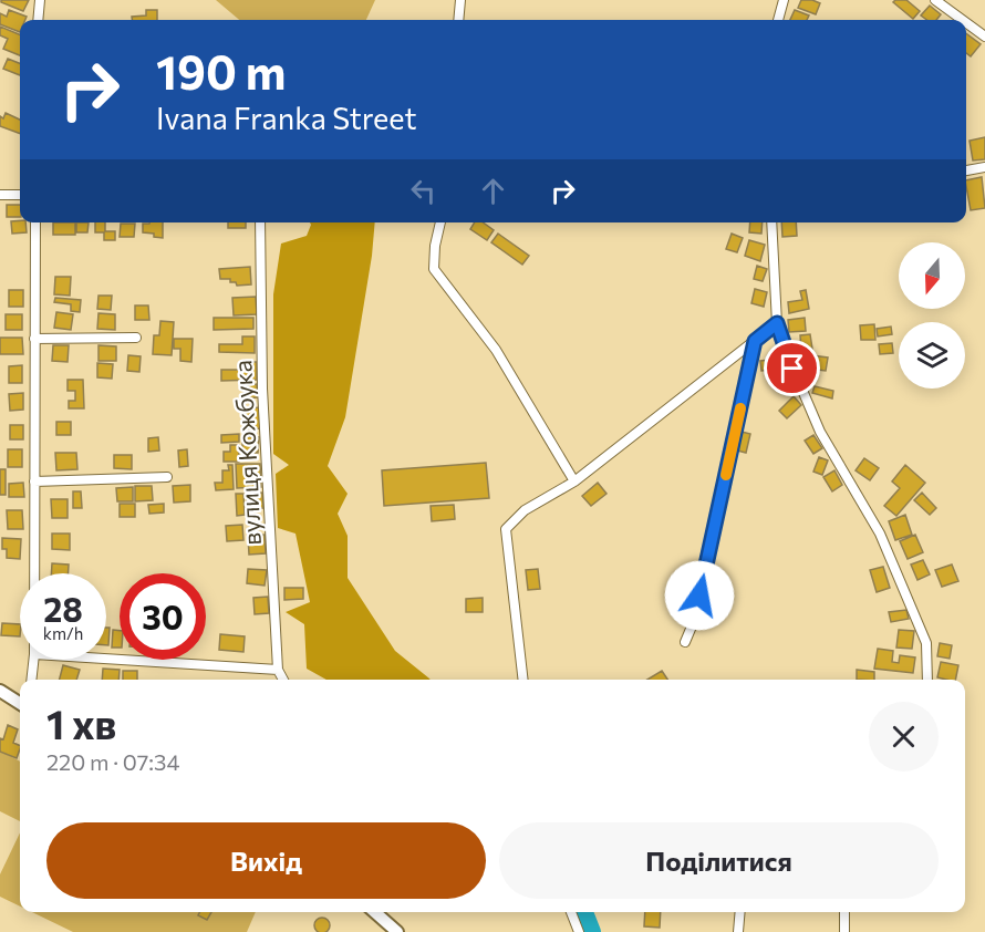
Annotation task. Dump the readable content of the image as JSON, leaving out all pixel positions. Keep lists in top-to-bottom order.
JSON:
{
  "streets": {
    "street": ["вулиця Кожбука"]
  },
  "north": "bottom",
  "page": {
    "turn": ["190 m", "Ivana Franka Street"],
    "speed": "28 km/h",
    "limit": "30",
    "heading": ["1 хв", "220 m · 07:34"],
    "buttons": ["Вихід", "Поділитися"]
  }
}
